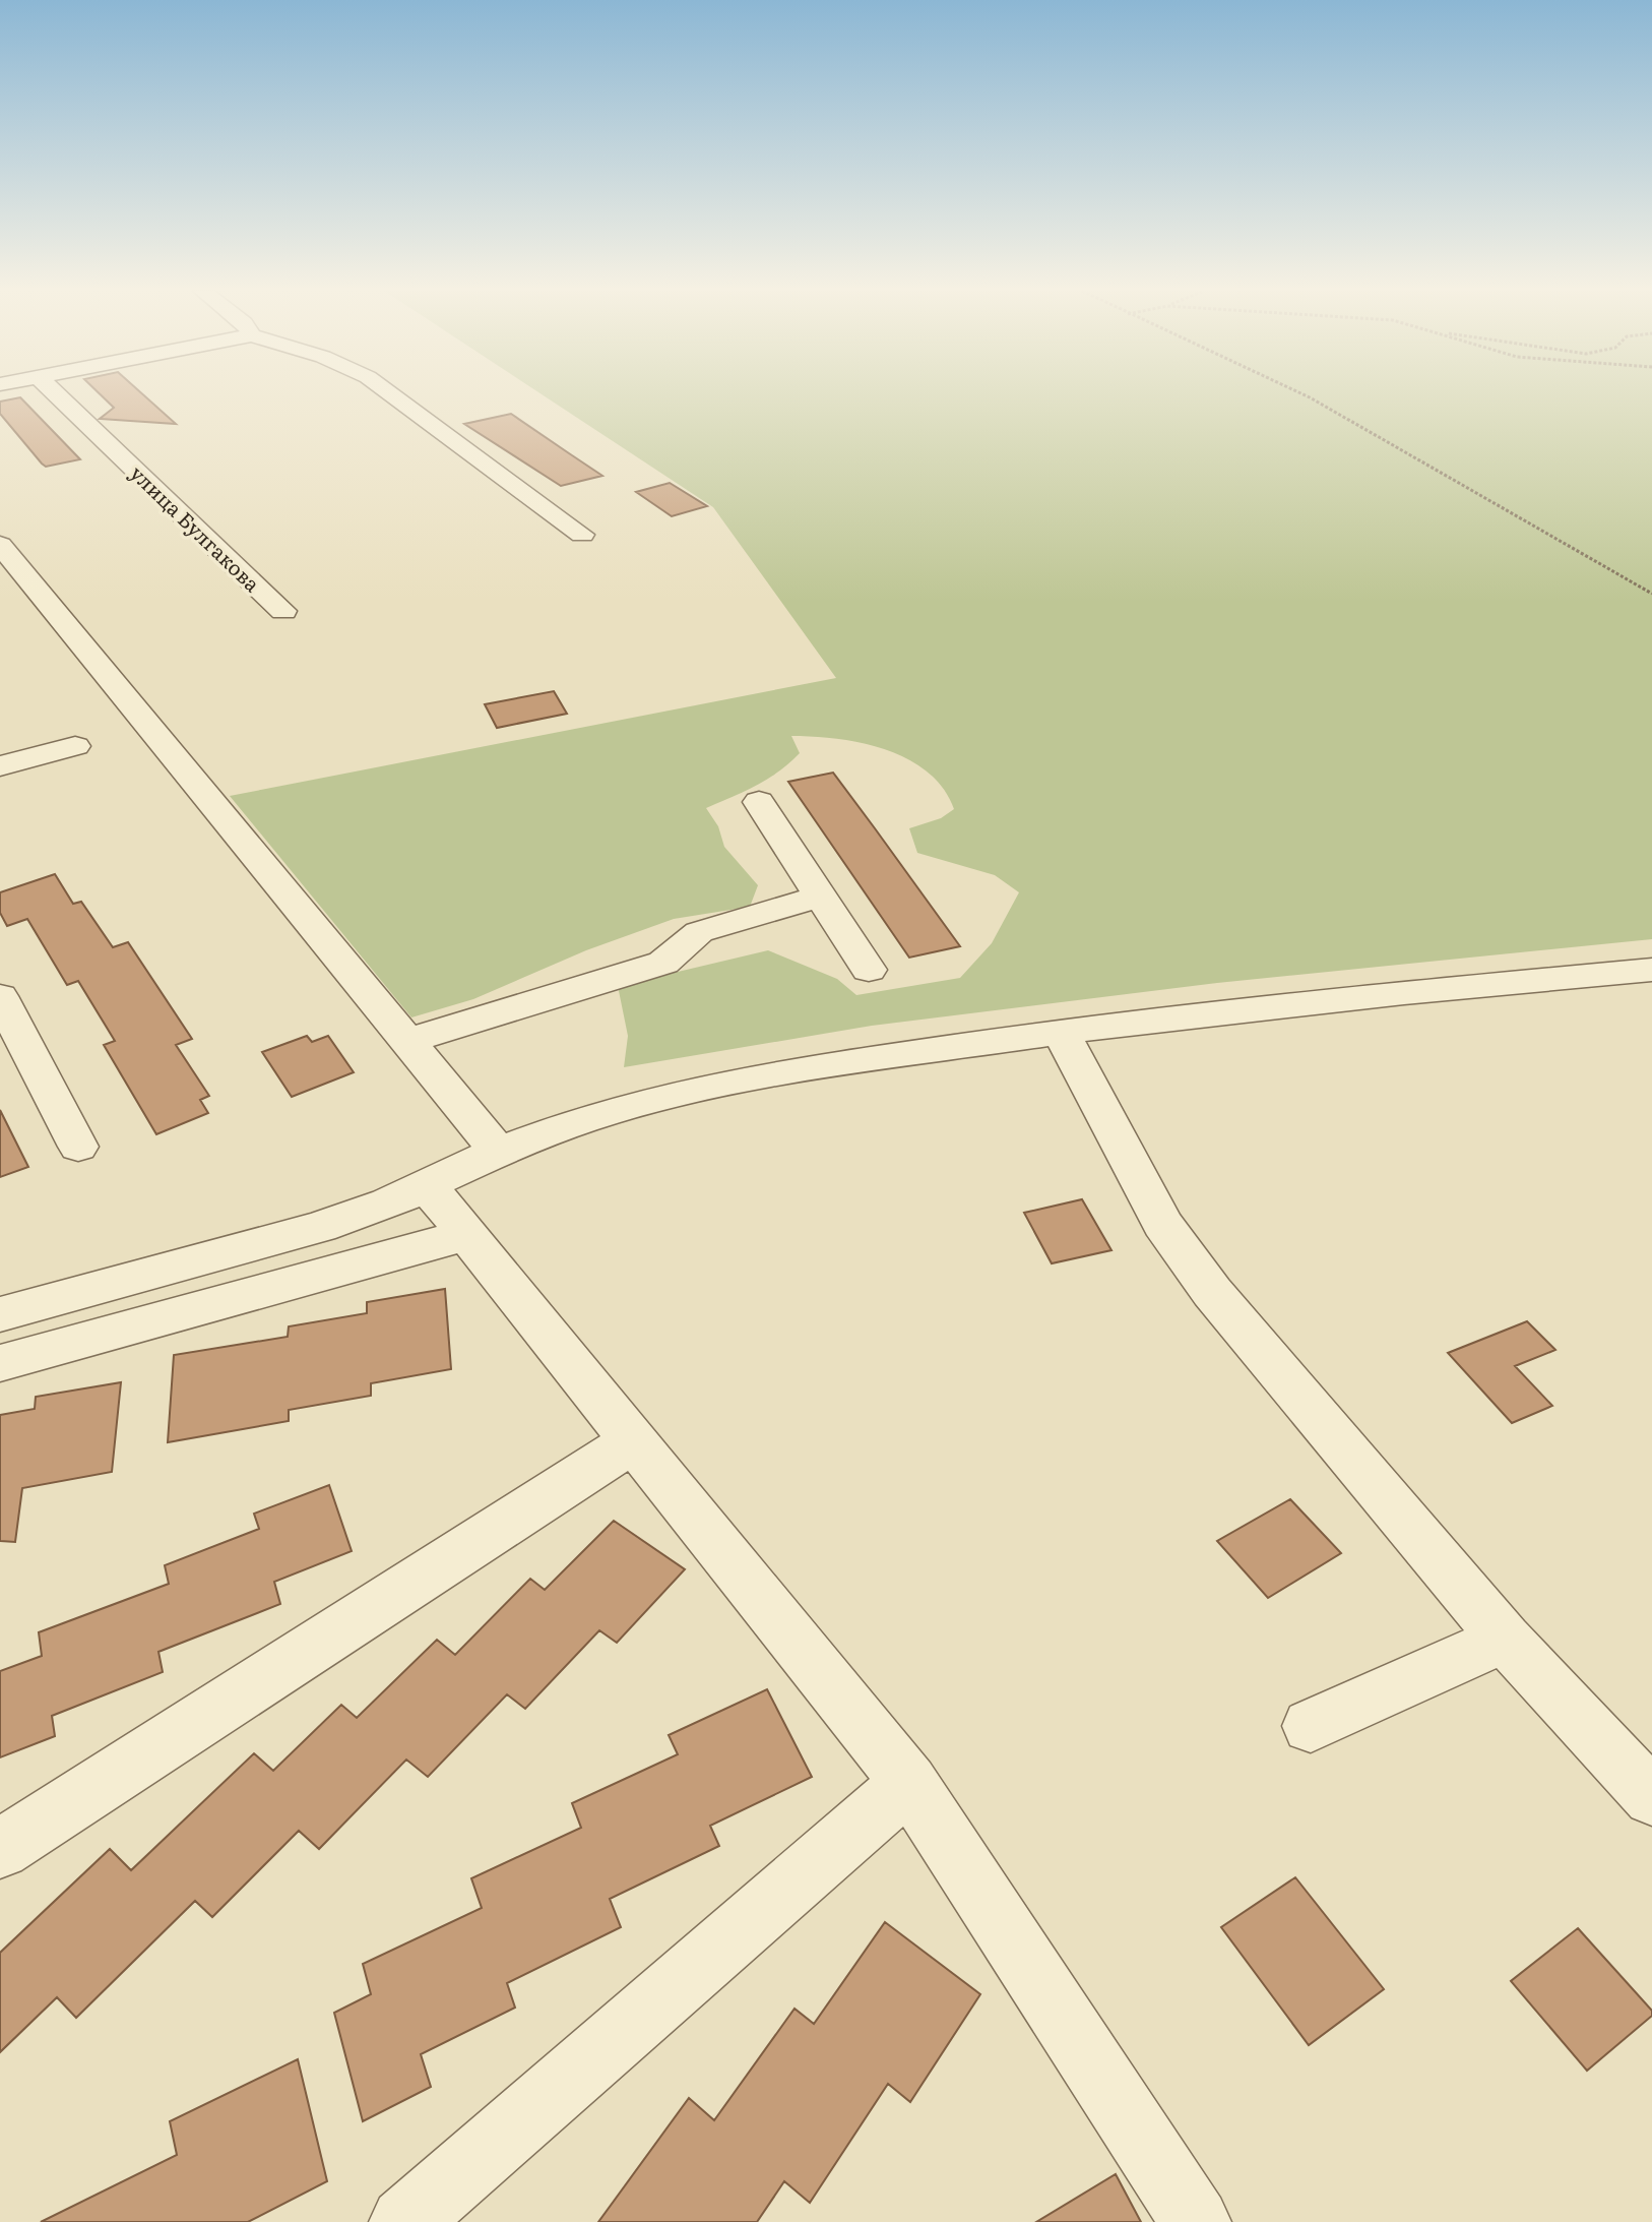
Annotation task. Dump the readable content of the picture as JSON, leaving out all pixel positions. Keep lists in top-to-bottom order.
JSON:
{
  "streets": {
    "street": ["улица Булгакова"]
  }
}
